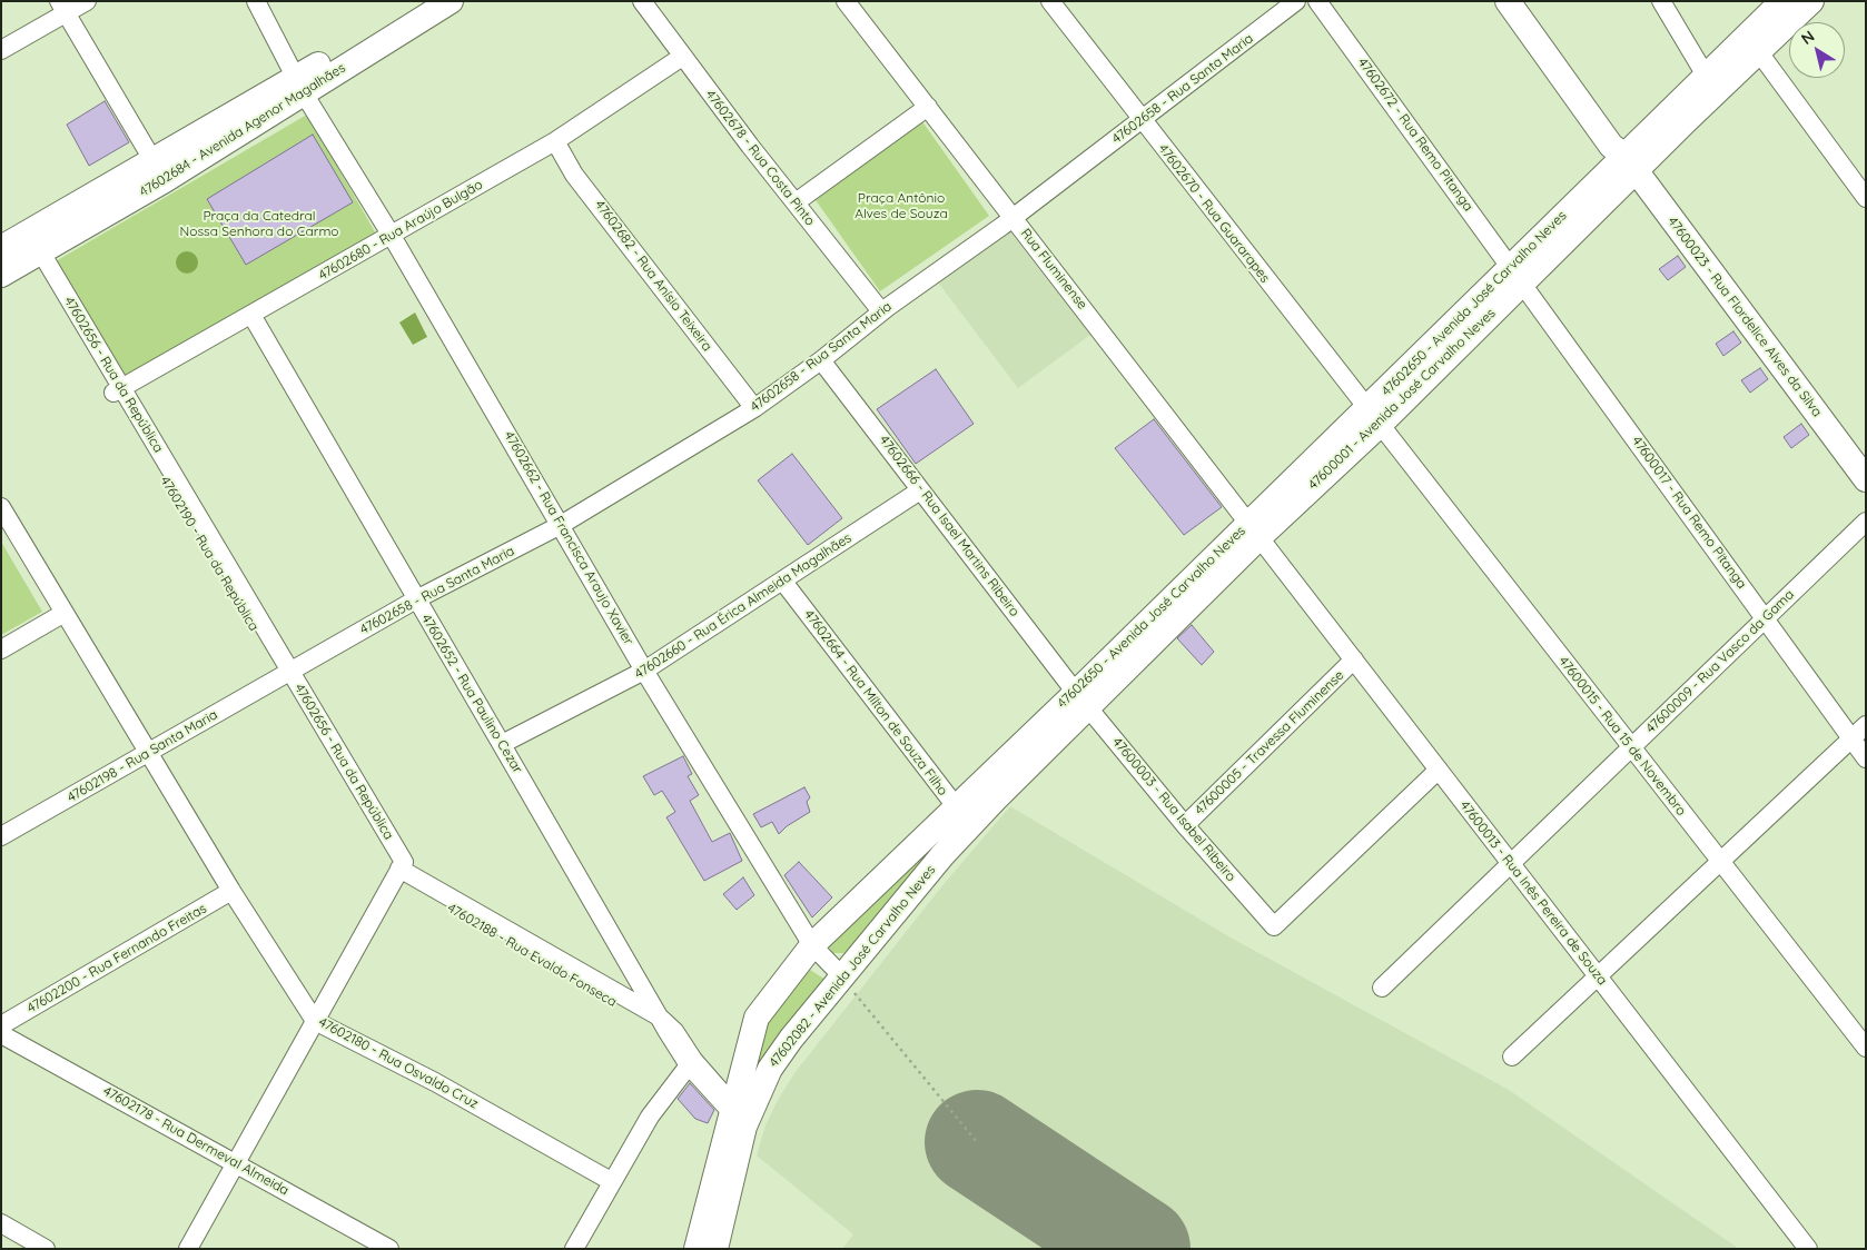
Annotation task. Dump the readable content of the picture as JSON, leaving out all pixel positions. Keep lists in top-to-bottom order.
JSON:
{
  "streets": {
    "street": [
      "47602658 - Rua Santa Maria",
      "47602684 - Avenida Agenor Magalhães",
      "47602672 - Rua Remo Pitanga",
      "47602678 - Rua Costa Pinto",
      "47602670 - Rua Guararapes",
      "47602680 - Rua Araújo Bulgão",
      "Rua Fluminense",
      "47602682 - Rua Anísio Teixeira",
      "47602650 - Avenida José Carvalho Neves",
      "47600023 - Rua Flordelice Alves da Silva",
      "47600017 - Rua Remo Pitanga",
      "47602666 - Rua Isael Martins Ribeiro",
      "47602662 - Rua Francisca Araujo Xavier",
      "47602190 - Rua da República",
      "47602660 - Rua Érica Almeida Magalhães",
      "47600009 - Rua Vasco da Gama",
      "47602652 - Rua Paulino Cezar",
      "47602664 - Rua Mílton de Souza Filho",
      "47600015 - Rua 15 de Novembro",
      "47600005 - Travessa Fluminense",
      "47602198 - Rua Santa Maria",
      "47600003 - Rua Isabel Ribeiro",
      "47600013 - Rua Inês Pereira de Souza",
      "47602188 - Rua Evaldo Fonseca",
      "47602200 - Rua Fernando Freitas",
      "47602082 - Avenida José Carvalho Neves",
      "47602180 - Rua Osvaldo Cruz",
      "47602178 - Rua Dermeval Almeida"
    ]
  },
  "crossings": [
    ["47602658 - Rua Santa Maria", "47602678 - Rua Costa Pinto"],
    ["47602658 - Rua Santa Maria", "47602670 - Rua Guararapes"],
    ["47602658 - Rua Santa Maria", "Rua Fluminense"],
    ["47602658 - Rua Santa Maria", "47602682 - Rua Anísio Teixeira"],
    ["47602658 - Rua Santa Maria", "47602666 - Rua Isael Martins Ribeiro"],
    ["47602658 - Rua Santa Maria", "47602662 - Rua Francisca Araujo Xavier"],
    ["47602658 - Rua Santa Maria", "47602190 - Rua da República"],
    ["47602658 - Rua Santa Maria", "47602652 - Rua Paulino Cezar"],
    ["47602658 - Rua Santa Maria", "47602198 - Rua Santa Maria"],
    ["47602684 - Avenida Agenor Magalhães", "47602662 - Rua Francisca Araujo Xavier"],
    ["47602684 - Avenida Agenor Magalhães", "47602190 - Rua da República"],
    ["47602672 - Rua Remo Pitanga", "47602650 - Avenida José Carvalho Neves"],
    ["47602672 - Rua Remo Pitanga", "47600017 - Rua Remo Pitanga"],
    ["47602678 - Rua Costa Pinto", "47602680 - Rua Araújo Bulgão"],
    ["47602670 - Rua Guararapes", "47602650 - Avenida José Carvalho Neves"],
    ["47602670 - Rua Guararapes", "47600015 - Rua 15 de Novembro"],
    ["47602680 - Rua Araújo Bulgão", "47602682 - Rua Anísio Teixeira"],
    ["47602680 - Rua Araújo Bulgão", "47602662 - Rua Francisca Araujo Xavier"],
    ["47602680 - Rua Araújo Bulgão", "47602190 - Rua da República"],
    ["47602680 - Rua Araújo Bulgão", "47602652 - Rua Paulino Cezar"],
    ["Rua Fluminense", "47602650 - Avenida José Carvalho Neves"],
    ["Rua Fluminense", "47600013 - Rua Inês Pereira de Souza"],
    ["47602650 - Avenida José Carvalho Neves", "47600023 - Rua Flordelice Alves da Silva"],
    ["47602650 - Avenida José Carvalho Neves", "47600017 - Rua Remo Pitanga"],
    ["47602650 - Avenida José Carvalho Neves", "47602666 - Rua Isael Martins Ribeiro"],
    ["47602650 - Avenida José Carvalho Neves", "47602662 - Rua Francisca Araujo Xavier"],
    ["47602650 - Avenida José Carvalho Neves", "47602652 - Rua Paulino Cezar"],
    ["47602650 - Avenida José Carvalho Neves", "47602664 - Rua Mílton de Souza Filho"],
    ["47602650 - Avenida José Carvalho Neves", "47600015 - Rua 15 de Novembro"],
    ["47602650 - Avenida José Carvalho Neves", "47600003 - Rua Isabel Ribeiro"],
    ["47602650 - Avenida José Carvalho Neves", "47600013 - Rua Inês Pereira de Souza"],
    ["47602650 - Avenida José Carvalho Neves", "47602082 - Avenida José Carvalho Neves"],
    ["47600017 - Rua Remo Pitanga", "47600009 - Rua Vasco da Gama"],
    ["47602666 - Rua Isael Martins Ribeiro", "47602660 - Rua Érica Almeida Magalhães"],
    ["47602666 - Rua Isael Martins Ribeiro", "47600003 - Rua Isabel Ribeiro"],
    ["47602666 - Rua Isael Martins Ribeiro", "47602082 - Avenida José Carvalho Neves"],
    ["47602662 - Rua Francisca Araujo Xavier", "47602660 - Rua Érica Almeida Magalhães"],
    ["47602662 - Rua Francisca Araujo Xavier", "47602082 - Avenida José Carvalho Neves"],
    ["47602190 - Rua da República", "47602198 - Rua Santa Maria"],
    ["47602190 - Rua da República", "47602188 - Rua Evaldo Fonseca"],
    ["47602660 - Rua Érica Almeida Magalhães", "47602652 - Rua Paulino Cezar"],
    ["47602660 - Rua Érica Almeida Magalhães", "47602664 - Rua Mílton de Souza Filho"],
    ["47600009 - Rua Vasco da Gama", "47600015 - Rua 15 de Novembro"],
    ["47600009 - Rua Vasco da Gama", "47600013 - Rua Inês Pereira de Souza"],
    ["47602652 - Rua Paulino Cezar", "47602188 - Rua Evaldo Fonseca"],
    ["47602652 - Rua Paulino Cezar", "47602082 - Avenida José Carvalho Neves"],
    ["47602664 - Rua Mílton de Souza Filho", "47602082 - Avenida José Carvalho Neves"],
    ["47600005 - Travessa Fluminense", "47600003 - Rua Isabel Ribeiro"],
    ["47600005 - Travessa Fluminense", "47600013 - Rua Inês Pereira de Souza"],
    ["47602198 - Rua Santa Maria", "47602180 - Rua Osvaldo Cruz"],
    ["47600003 - Rua Isabel Ribeiro", "47600013 - Rua Inês Pereira de Souza"],
    ["47600003 - Rua Isabel Ribeiro", "47602082 - Avenida José Carvalho Neves"],
    ["47602200 - Rua Fernando Freitas", "47602180 - Rua Osvaldo Cruz"]
  ],
  "parks": ["Praça Antônio Alves de Souza", "Praça da Catedral Nossa Senhora do Carmo"],
  "north": "top left"
}
